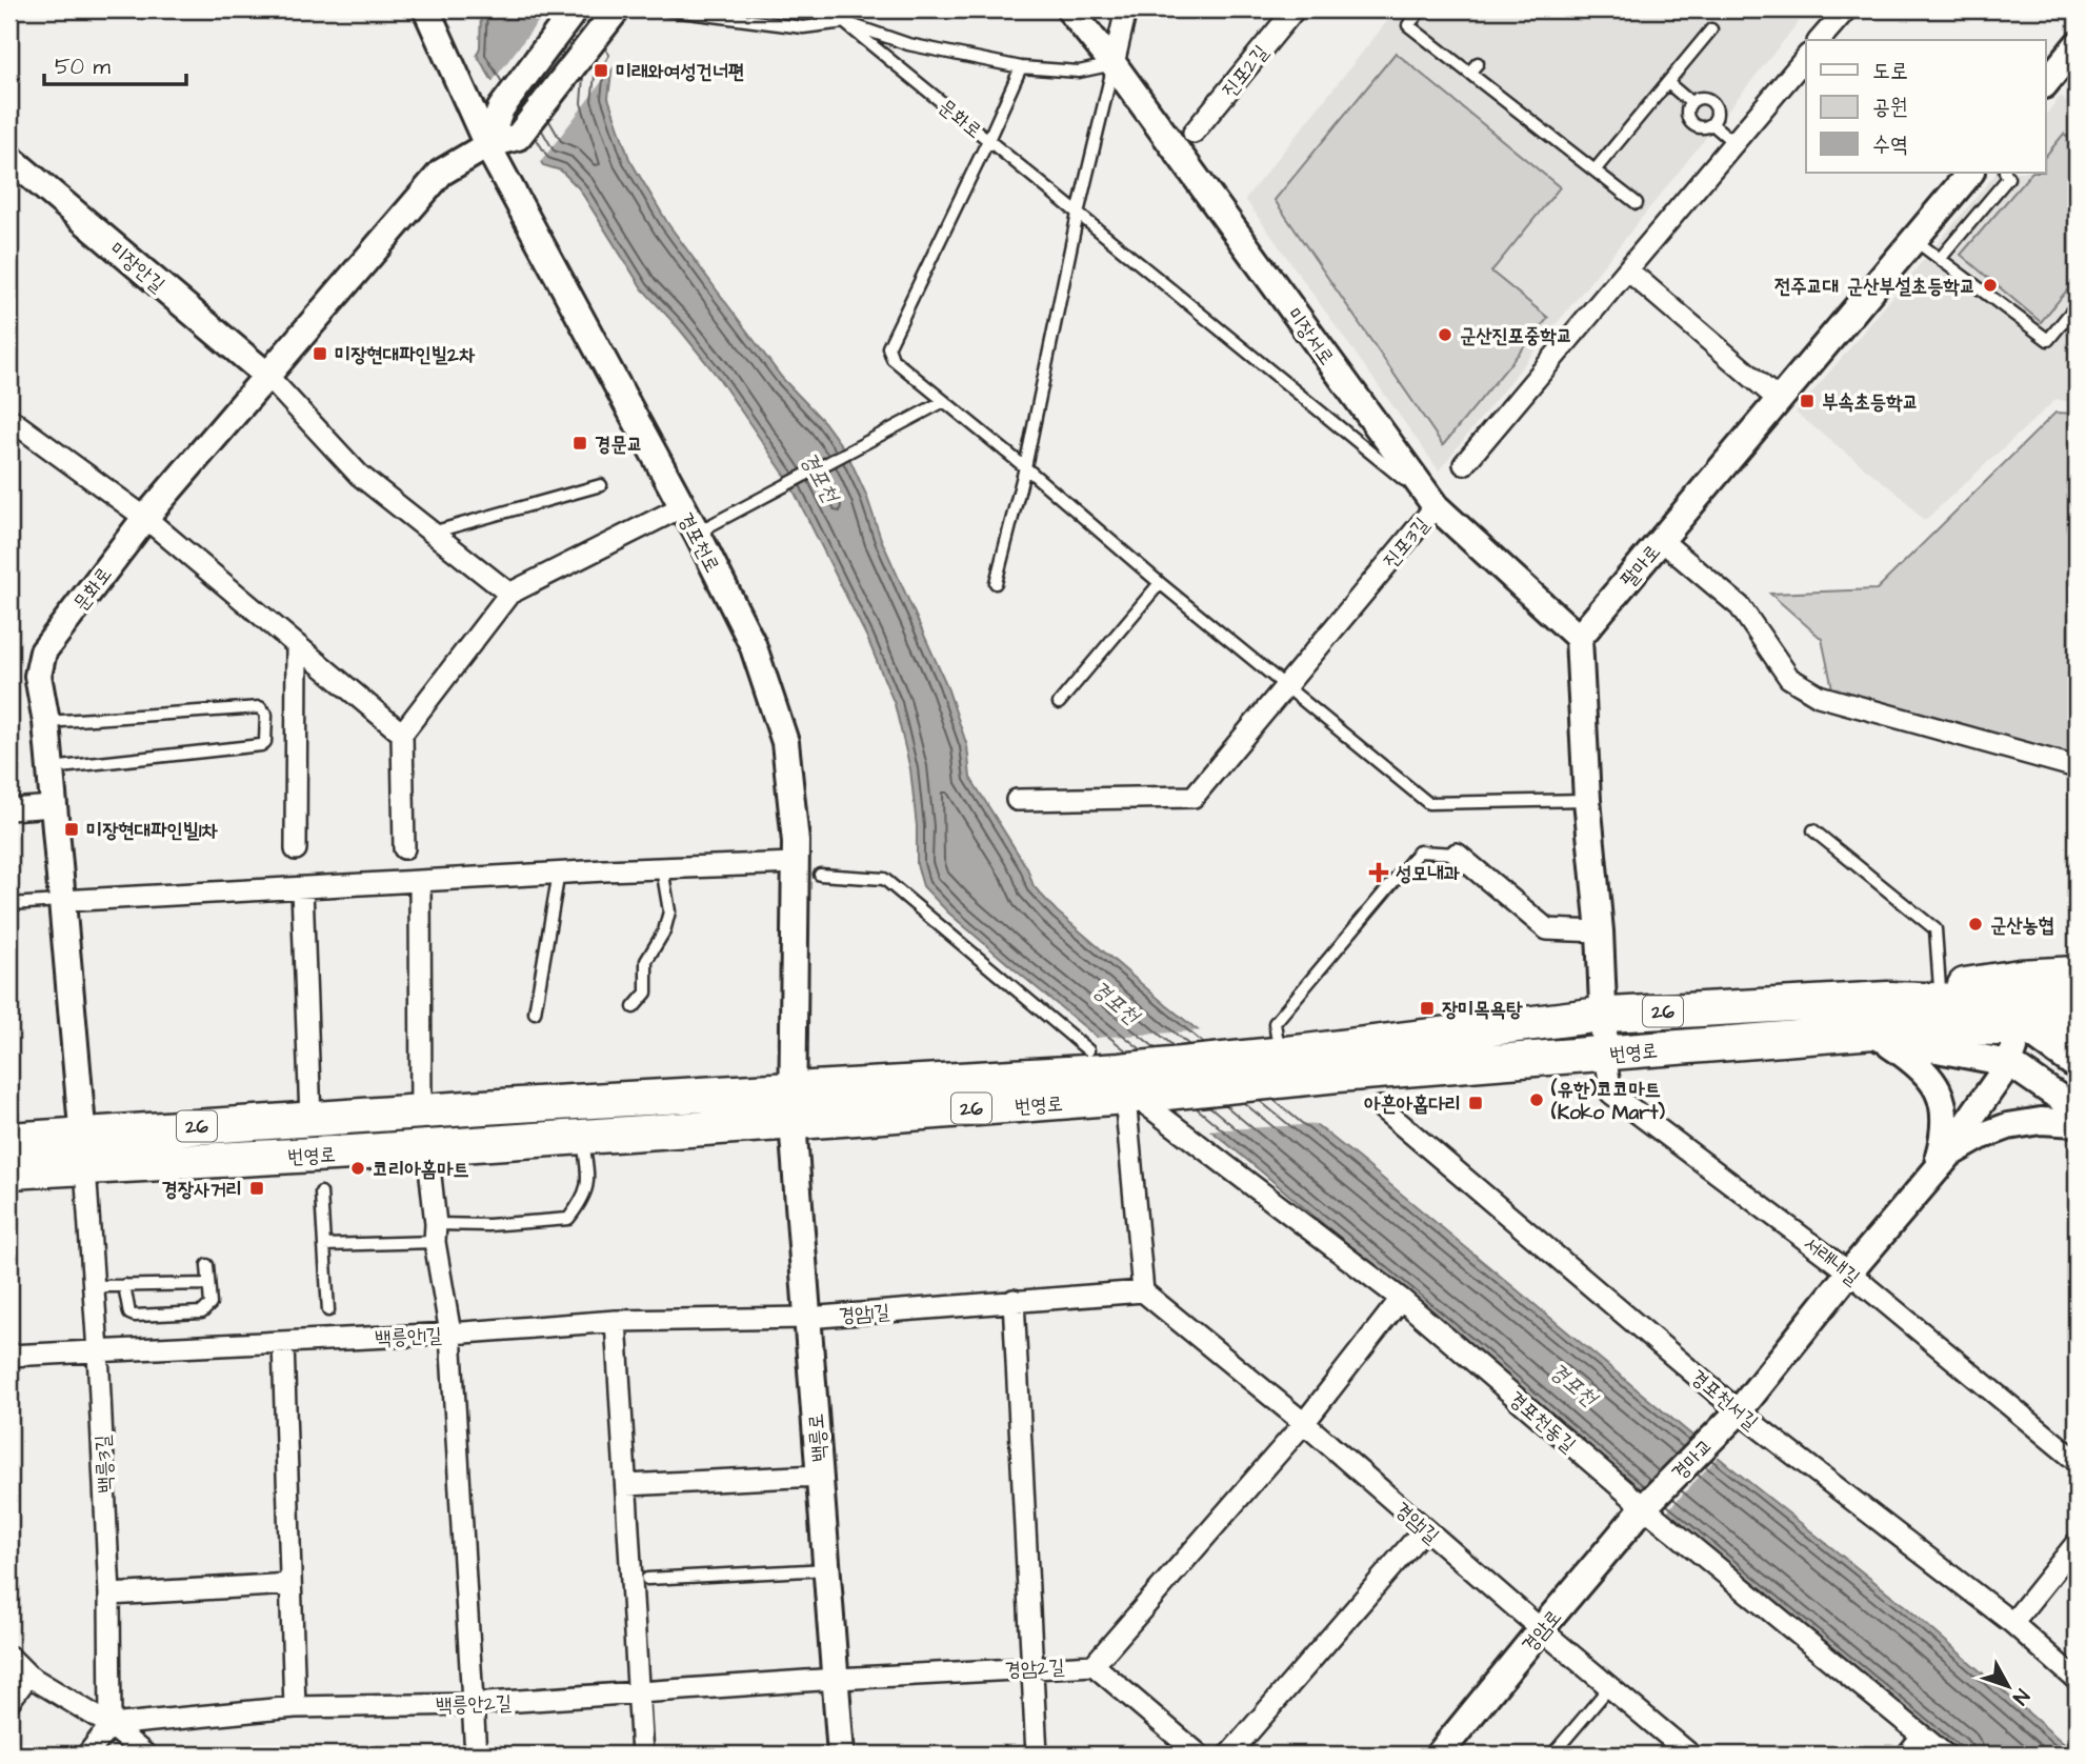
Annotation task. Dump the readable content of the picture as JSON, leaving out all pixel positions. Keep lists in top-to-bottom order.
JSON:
{
  "streets": {
    "main road": ["26", "번영로"],
    "street": [
      "진포2길",
      "문화로",
      "미장안길",
      "미장서로",
      "경포천로",
      "진포3길",
      "팔마로",
      "서래내길",
      "경암1길",
      "백릉안1길",
      "경포천서길",
      "경포천동길",
      "백릉로",
      "경마교",
      "백릉3길",
      "경암로",
      "경암2길",
      "백릉안2길"
    ]
  },
  "crossings": [
    ["문화로", "미장안길"],
    ["문화로", "경포천로"],
    ["문화로", "진포3길"],
    ["문화로", "번영로"],
    ["문화로", "백릉3길"],
    ["미장서로", "진포3길"],
    ["미장서로", "팔마로"],
    ["경포천로", "번영로"],
    ["경포천로", "백릉로"],
    ["26", "번영로"],
    ["번영로", "서래내길"],
    ["번영로", "경포천동길"],
    ["번영로", "백릉로"],
    ["번영로", "백릉3길"],
    ["경암1길", "백릉안1길"],
    ["경암1길", "백릉로"],
    ["경암1길", "경암로"],
    ["백릉안1길", "백릉로"],
    ["백릉안1길", "백릉3길"],
    ["경포천서길", "경마교"],
    ["경포천동길", "경마교"],
    ["경포천동길", "경암로"],
    ["백릉로", "경암2길"],
    ["백릉로", "백릉안2길"],
    ["경마교", "경암로"],
    ["백릉3길", "백릉안2길"],
    ["경암2길", "백릉안2길"]
  ],
  "water": ["경포천"],
  "places": {
    "transit": [
      "미래와여성건너편",
      "미장현대파인빌2차",
      "부속초등학교",
      "경문교",
      "미장현대파인빌1차",
      "장미목욕탕",
      "아흔아홉다리",
      "경장사거리"
    ],
    "other": [
      "전주교대 군산부설초등학교",
      "군산진포중학교",
      "군산농협",
      "(유한)코코마트 (Koko Mart)",
      "코리아홈마트"
    ],
    "health": ["성모내과"]
  },
  "legend": ["도로", "공원", "수역"],
  "scale_bar": "50 m",
  "north": "bottom right"
}
